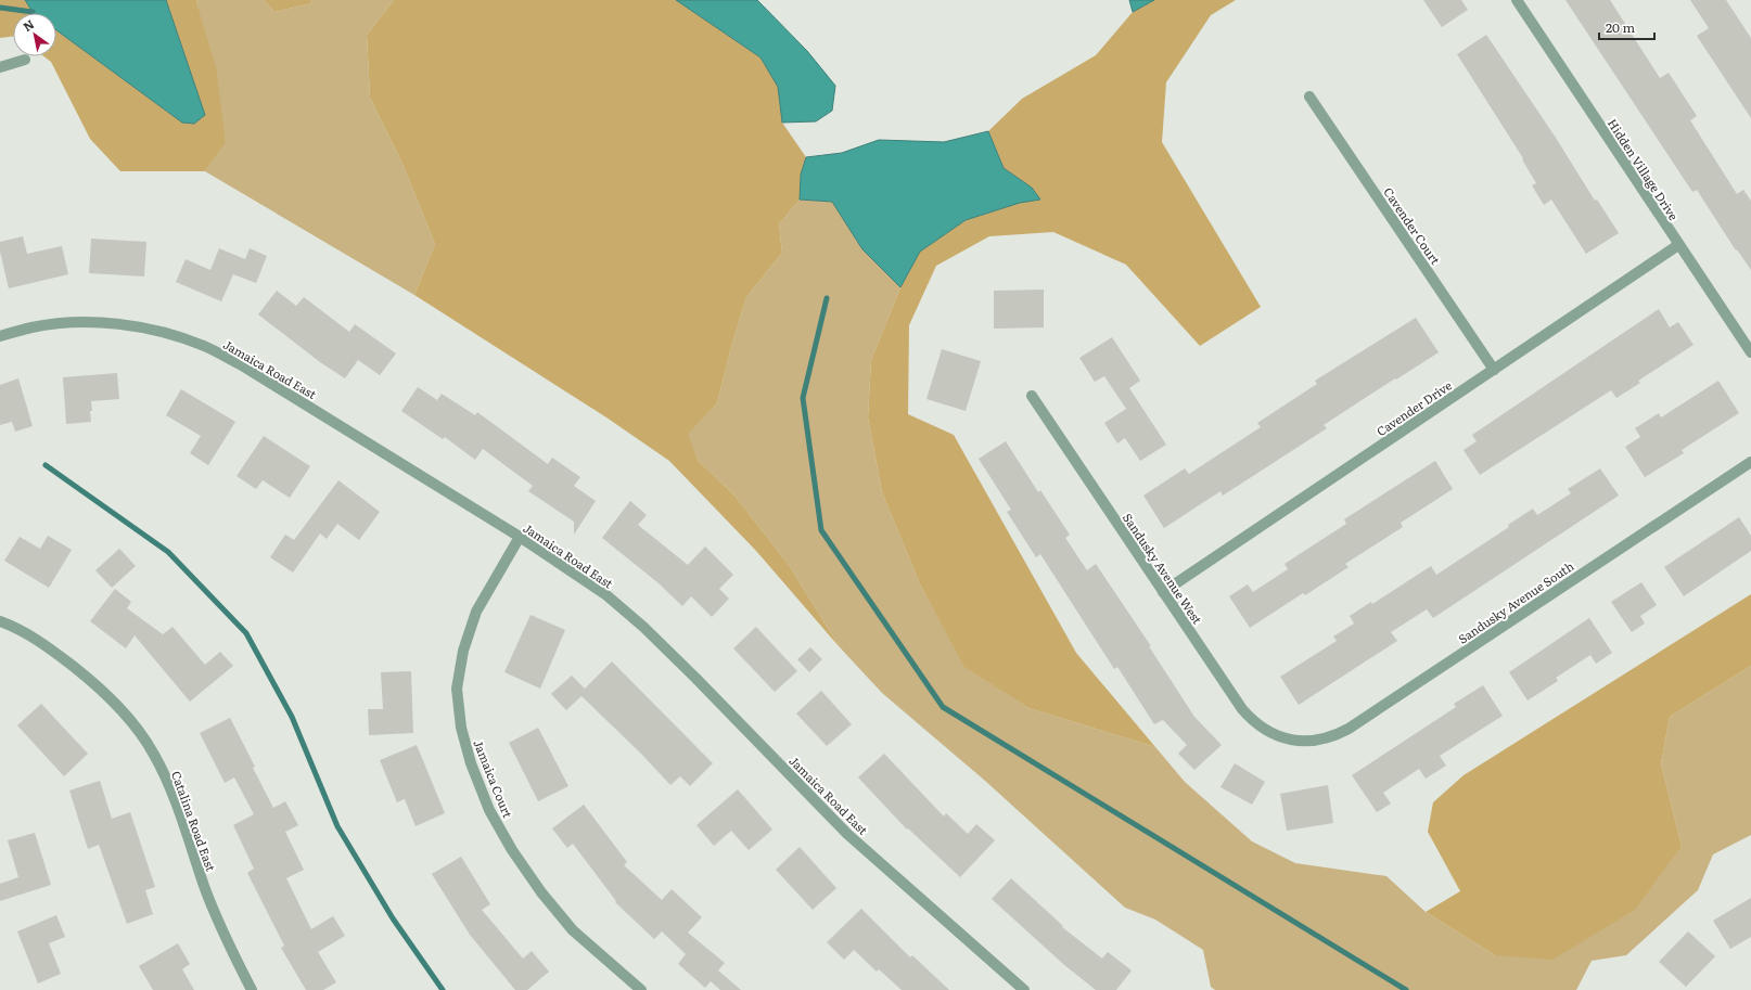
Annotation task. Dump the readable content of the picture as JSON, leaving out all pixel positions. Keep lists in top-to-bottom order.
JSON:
{
  "streets": {
    "street": [
      "Hidden Village Drive",
      "Cavender Court",
      "Jamaica Road East",
      "Cavender Drive",
      "Sandusky Avenue West",
      "Sandusky Avenue South",
      "Jamaica Court",
      "Catalina Road East"
    ]
  },
  "crossings": [
    ["Hidden Village Drive", "Cavender Drive"],
    ["Cavender Court", "Cavender Drive"],
    ["Jamaica Road East", "Jamaica Court"],
    ["Cavender Drive", "Sandusky Avenue West"],
    ["Sandusky Avenue West", "Sandusky Avenue South"]
  ],
  "scale_bar": "20 m",
  "north": "top left"
}
